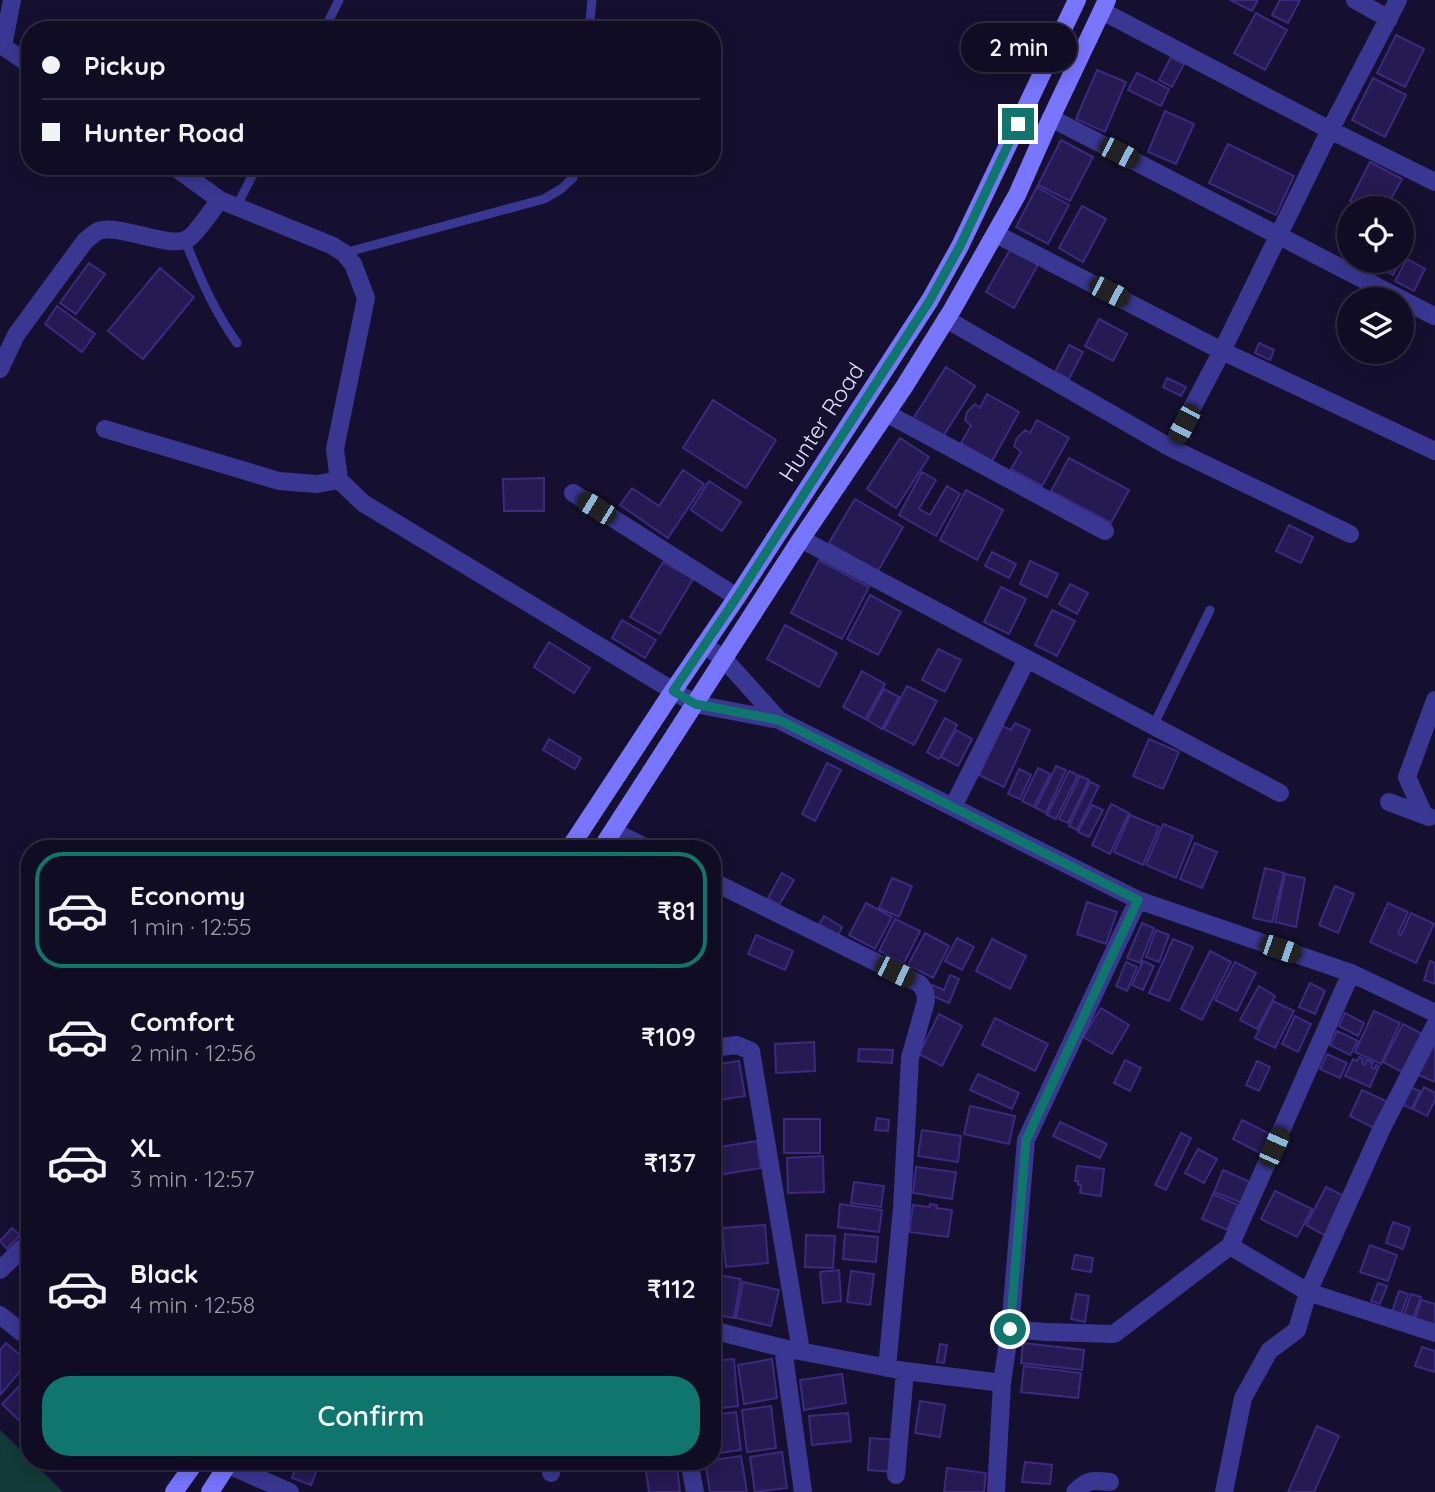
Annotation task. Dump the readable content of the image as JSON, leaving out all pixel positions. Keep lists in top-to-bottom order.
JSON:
{
  "streets": {
    "main road": ["Hunter Road"]
  },
  "page": {
    "banner": ["Pickup", "Hunter Road"],
    "bubble": "2 min",
    "list": [
      {
        "name": "Economy",
        "note": "1 min · 12:55",
        "value": "₹81"
      },
      {
        "name": "Comfort",
        "note": "2 min · 12:56",
        "value": "₹109"
      },
      {
        "name": "XL",
        "note": "3 min · 12:57",
        "value": "₹137"
      },
      {
        "name": "Black",
        "note": "4 min · 12:58",
        "value": "₹112"
      }
    ],
    "buttons": "Confirm"
  }
}
